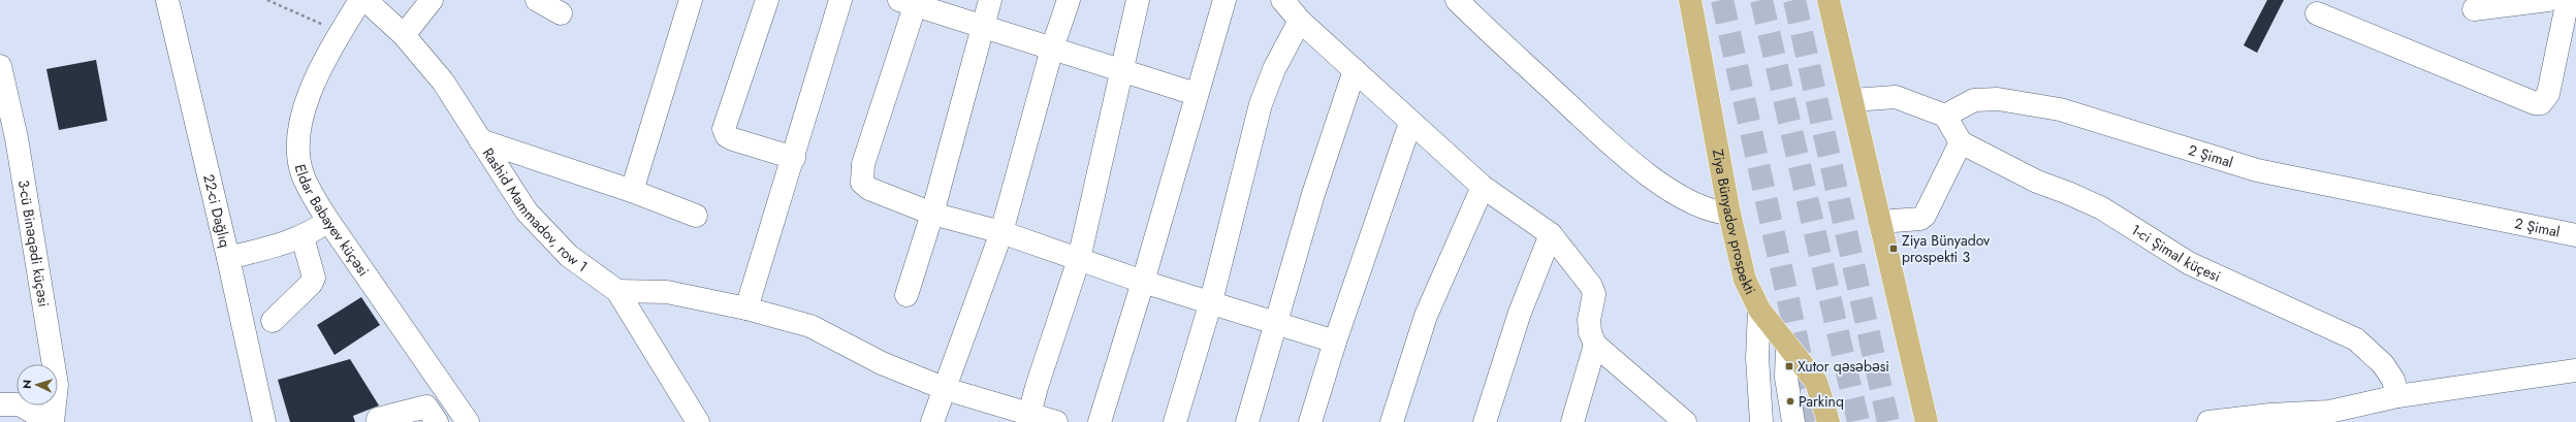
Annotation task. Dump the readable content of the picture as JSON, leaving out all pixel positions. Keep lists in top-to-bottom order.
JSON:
{
  "streets": {
    "main road": ["Ziya Bünyadov prospekti"],
    "street": [
      "2 Şimal",
      "Rashid Mammadov, row 1",
      "22-ci Dağlıq",
      "Eldar Babayev küçəsi",
      "3-cü Binəqədi küçəsi",
      "1-ci Şimal küçesi"
    ]
  },
  "places": {
    "transit": ["Ziya Bünyadov prospekti 3", "Xutor qəsəbəsi"],
    "other": ["Parkinq"]
  },
  "north": "left"
}
